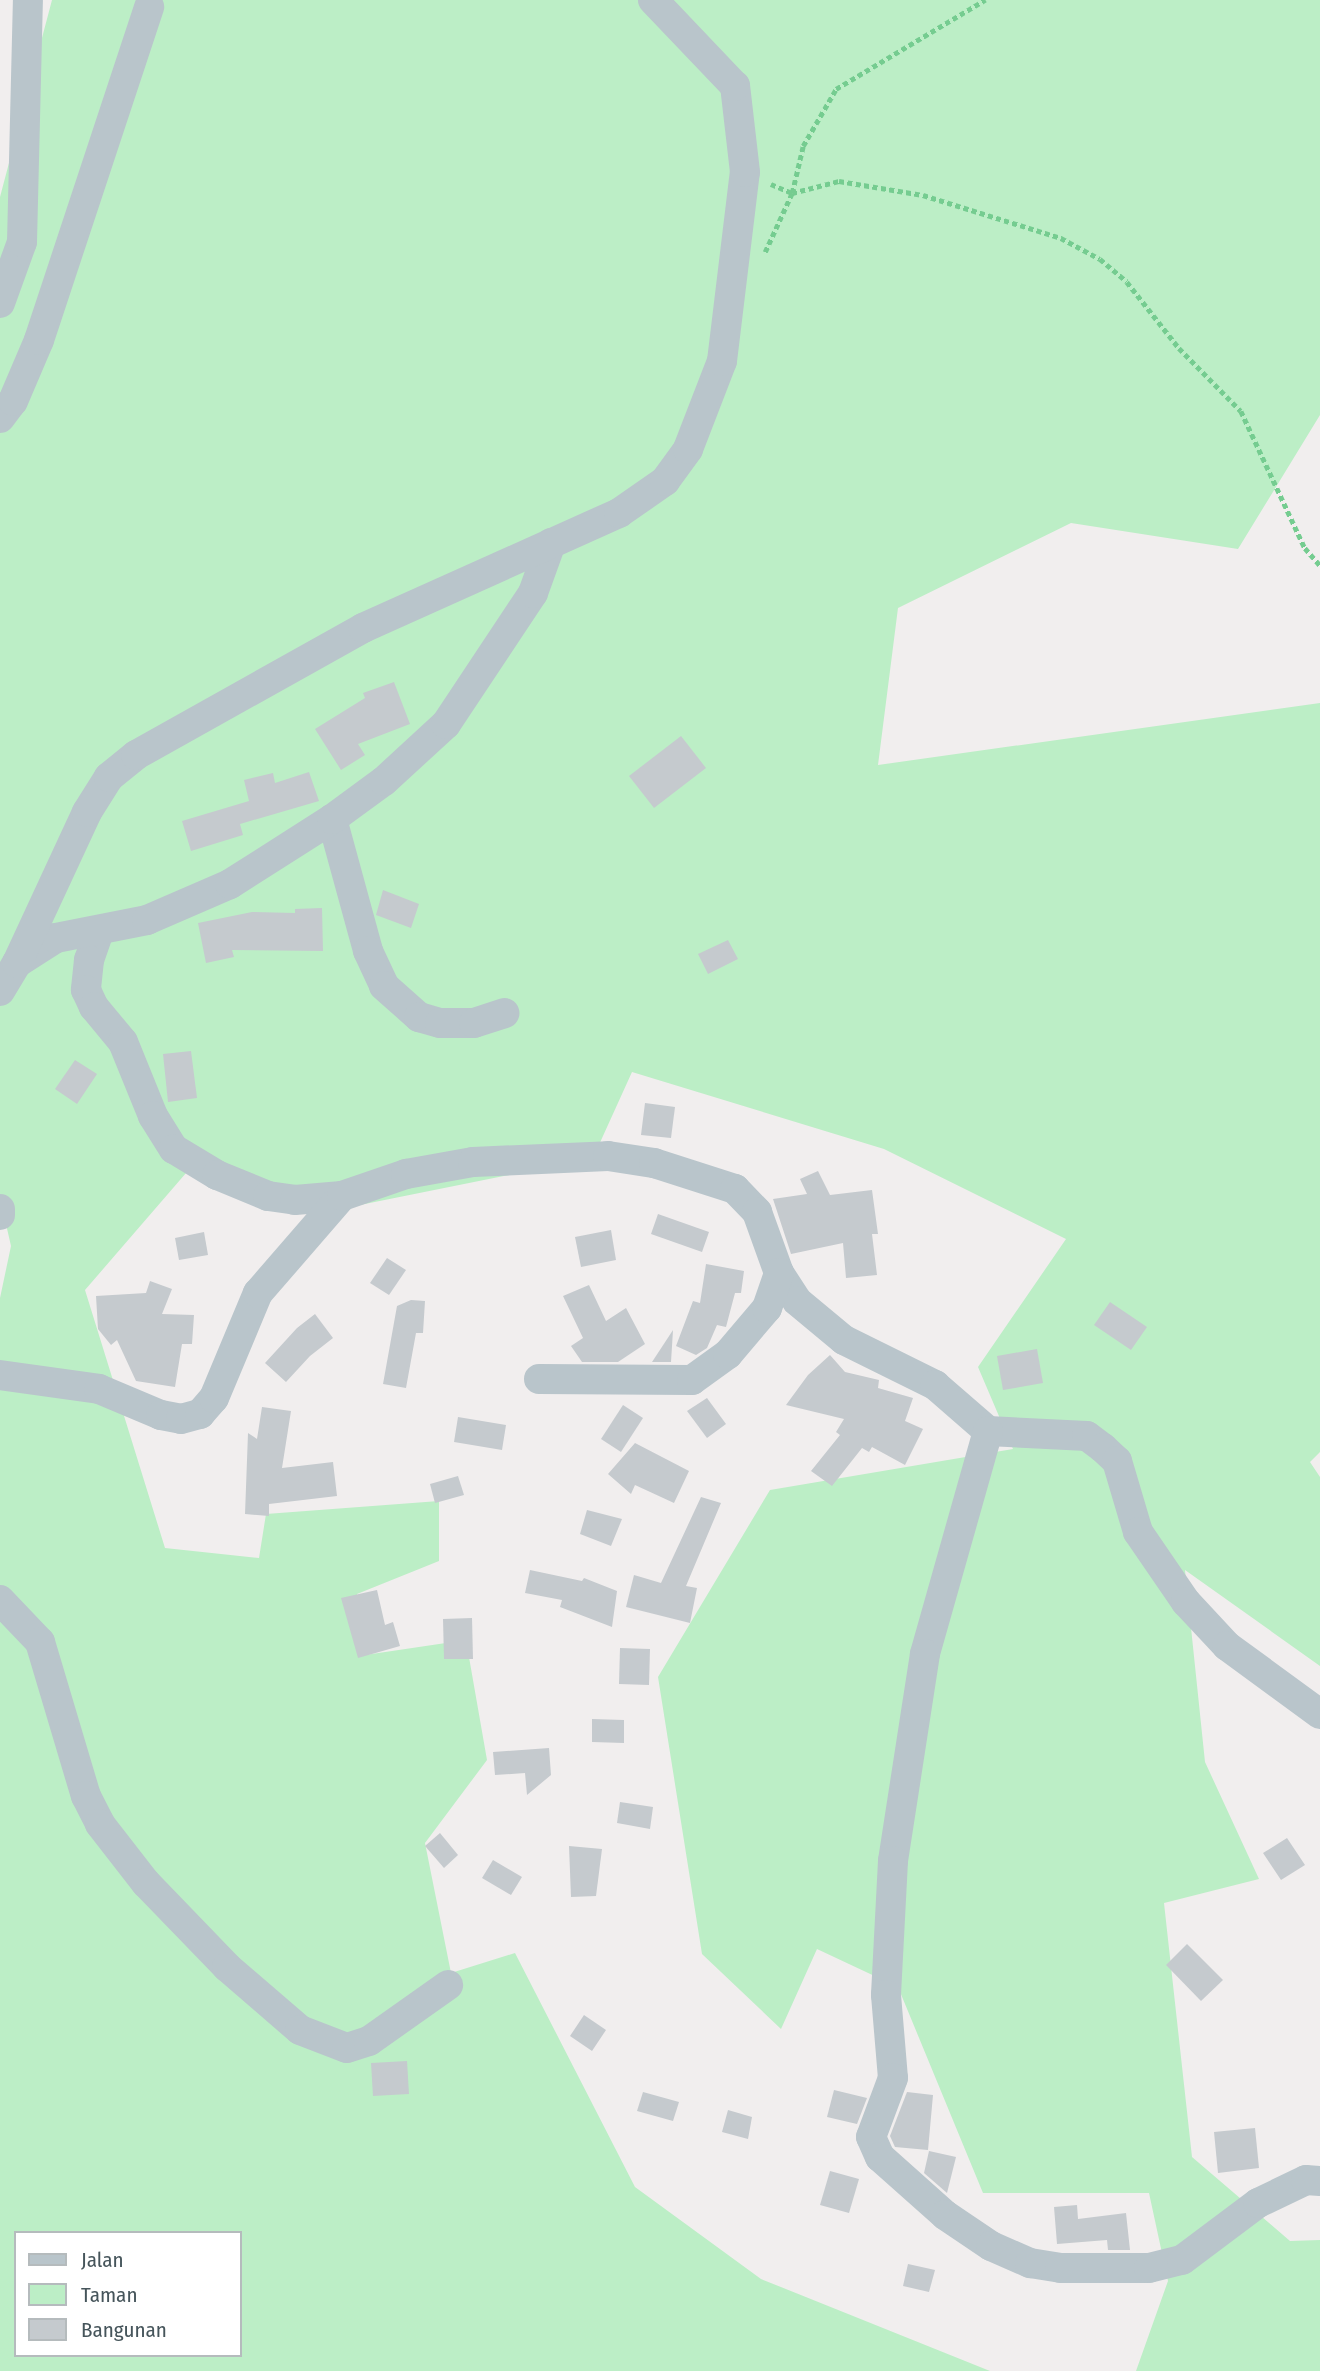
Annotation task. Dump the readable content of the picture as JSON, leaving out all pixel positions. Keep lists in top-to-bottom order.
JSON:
{
  "legend": ["Jalan", "Taman", "Bangunan"]
}
